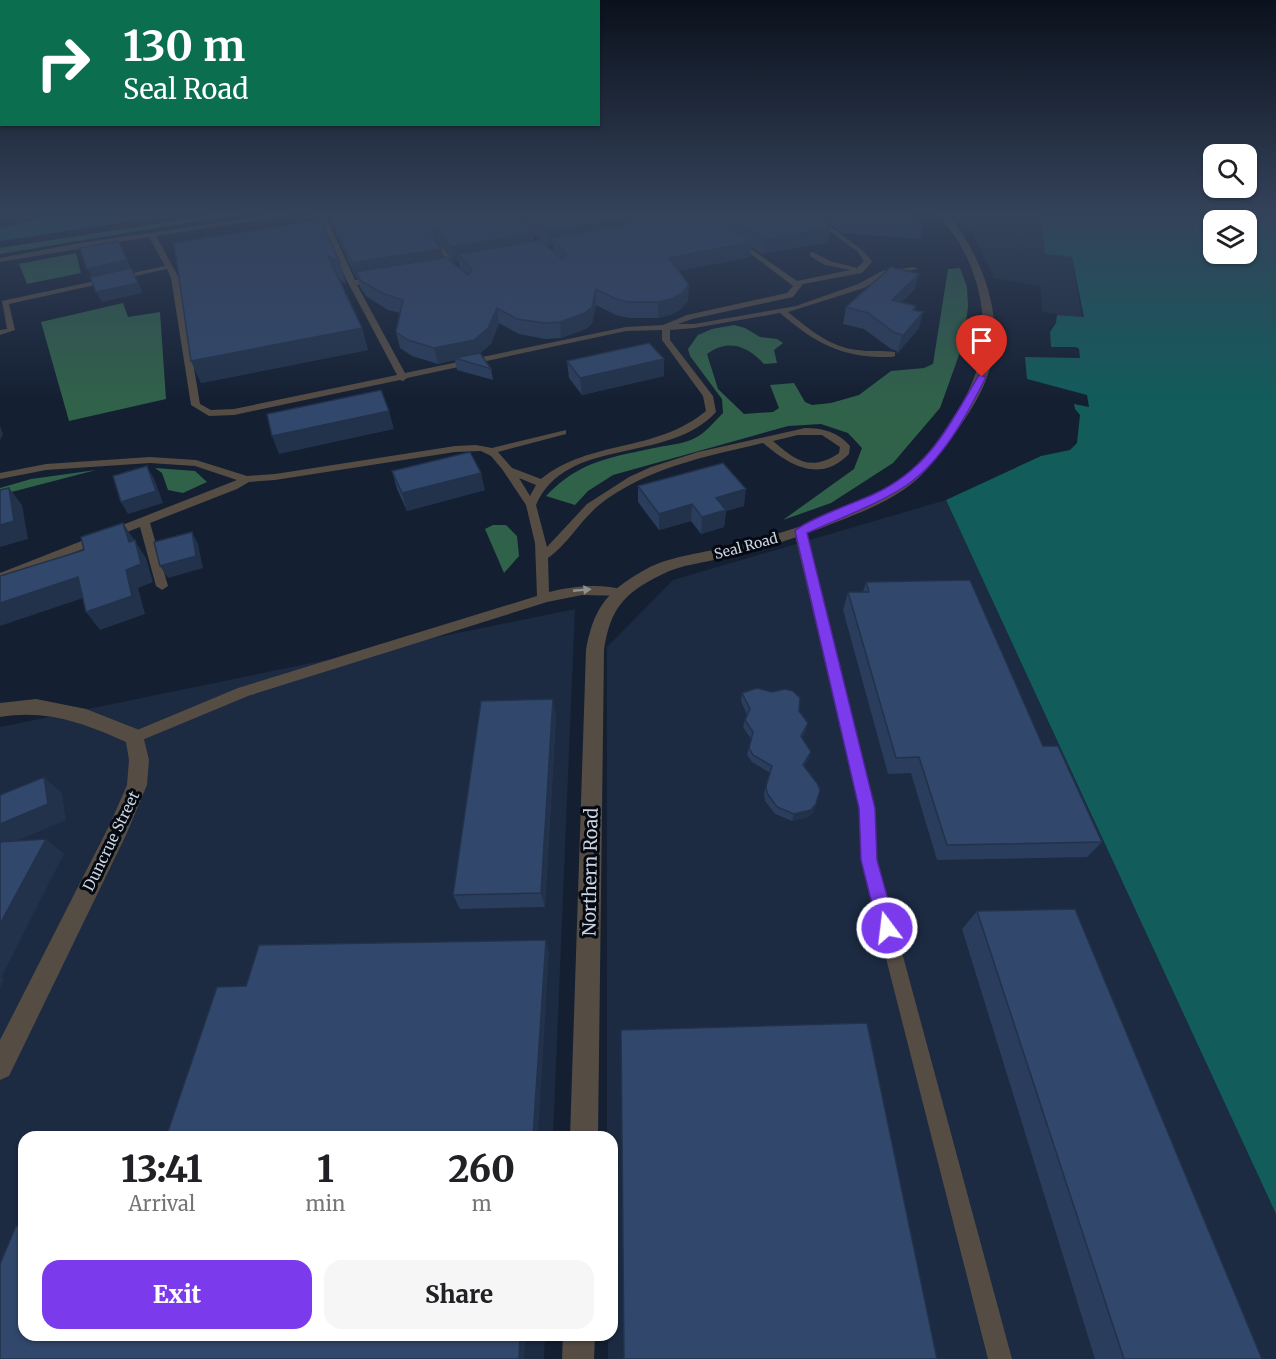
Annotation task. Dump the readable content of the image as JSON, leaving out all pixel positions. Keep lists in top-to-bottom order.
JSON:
{
  "streets": {
    "street": ["Seal Road", "Duncrue Street", "Northern Road"]
  },
  "crossings": [
    ["Seal Road", "Northern Road"]
  ],
  "page": {
    "turn": ["130 m", "Seal Road"],
    "eta": [
      "13:41",
      "Arrival",
      "1",
      "min",
      "260",
      "m"
    ],
    "buttons": ["Exit", "Share"]
  }
}
